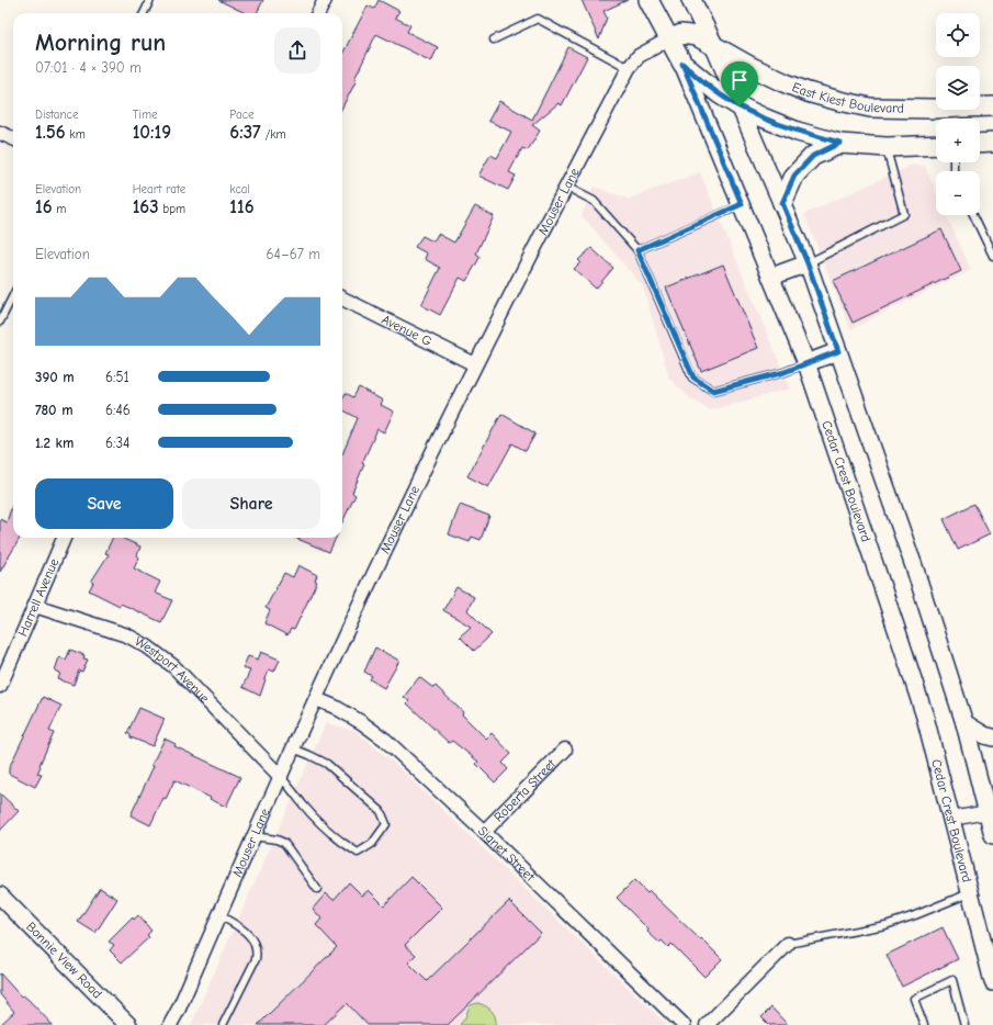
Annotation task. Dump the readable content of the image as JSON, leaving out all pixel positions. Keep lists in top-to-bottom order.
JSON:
{
  "streets": {
    "main road": ["East Kiest Boulevard", "Cedar Crest Boulevard"],
    "street": [
      "Mouser Lane",
      "Avenue G",
      "Harrell Avenue",
      "Westport Avenue",
      "Roberta Street",
      "Signet Street",
      "Bonnie View Road"
    ]
  },
  "crossings": [
    ["East Kiest Boulevard", "Mouser Lane"],
    ["East Kiest Boulevard", "Cedar Crest Boulevard"],
    ["Mouser Lane", "Avenue G"],
    ["Mouser Lane", "Cedar Crest Boulevard"],
    ["Mouser Lane", "Westport Avenue"],
    ["Mouser Lane", "Signet Street"],
    ["Harrell Avenue", "Westport Avenue"],
    ["Roberta Street", "Signet Street"]
  ],
  "page": {
    "map_buttons": ["+", "−"],
    "heading": ["Morning run", "07:01 · 4 × 390 m"],
    "stats": [
      ["Distance", "1.56 km"],
      ["Time", "10:19"],
      ["Pace", "6:37 /km"],
      ["Elevation", "16 m"],
      ["Heart rate", "163 bpm"],
      ["kcal", "116"]
    ],
    "chart": ["Elevation", "64–67 m"],
    "list": [
      {
        "name": "390 m",
        "note": "6:51"
      },
      {
        "name": "780 m",
        "note": "6:46"
      },
      {
        "name": "1.2 km",
        "note": "6:34"
      }
    ],
    "buttons": ["Save", "Share"]
  }
}
